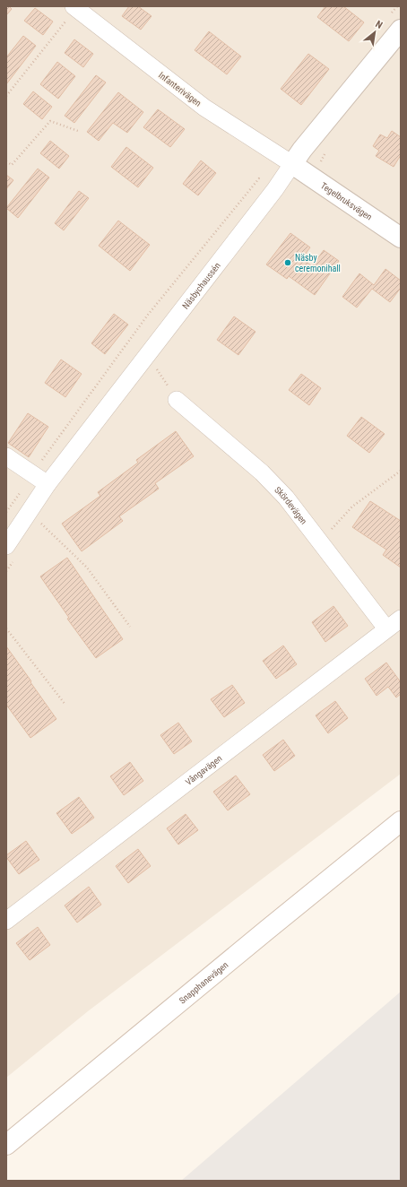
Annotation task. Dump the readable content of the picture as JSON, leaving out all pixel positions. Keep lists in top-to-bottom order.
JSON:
{
  "streets": {
    "main road": ["Tegelbruksvägen", "Näsbychaussén", "Snapphanevägen"],
    "street": ["Infanterivägen", "Skördevägen", "Vångavägen"]
  },
  "crossings": [
    ["Infanterivägen", "Tegelbruksvägen"],
    ["Infanterivägen", "Näsbychaussén"],
    ["Tegelbruksvägen", "Näsbychaussén"],
    ["Skördevägen", "Vångavägen"]
  ],
  "places": ["Näsby ceremonihall"],
  "north": "top right"
}
